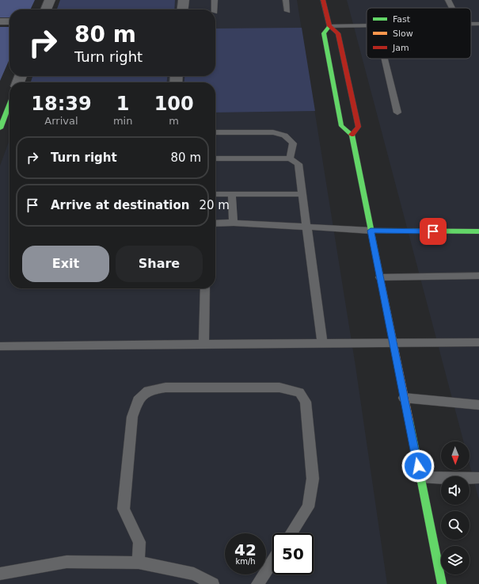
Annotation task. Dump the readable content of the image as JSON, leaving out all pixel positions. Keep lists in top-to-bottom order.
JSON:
{
  "legend": ["Fast", "Slow", "Jam"],
  "north": "bottom",
  "page": {
    "turn": ["80 m", "Turn right"],
    "eta": [
      "18:39",
      "Arrival",
      "1",
      "min",
      "100",
      "m"
    ],
    "list": [
      {
        "name": "Turn right",
        "value": "80 m"
      },
      {
        "name": "Arrive at destination",
        "value": "20 m"
      }
    ],
    "buttons": ["Exit", "Share"],
    "speed": "42 km/h",
    "limit": "50"
  }
}
